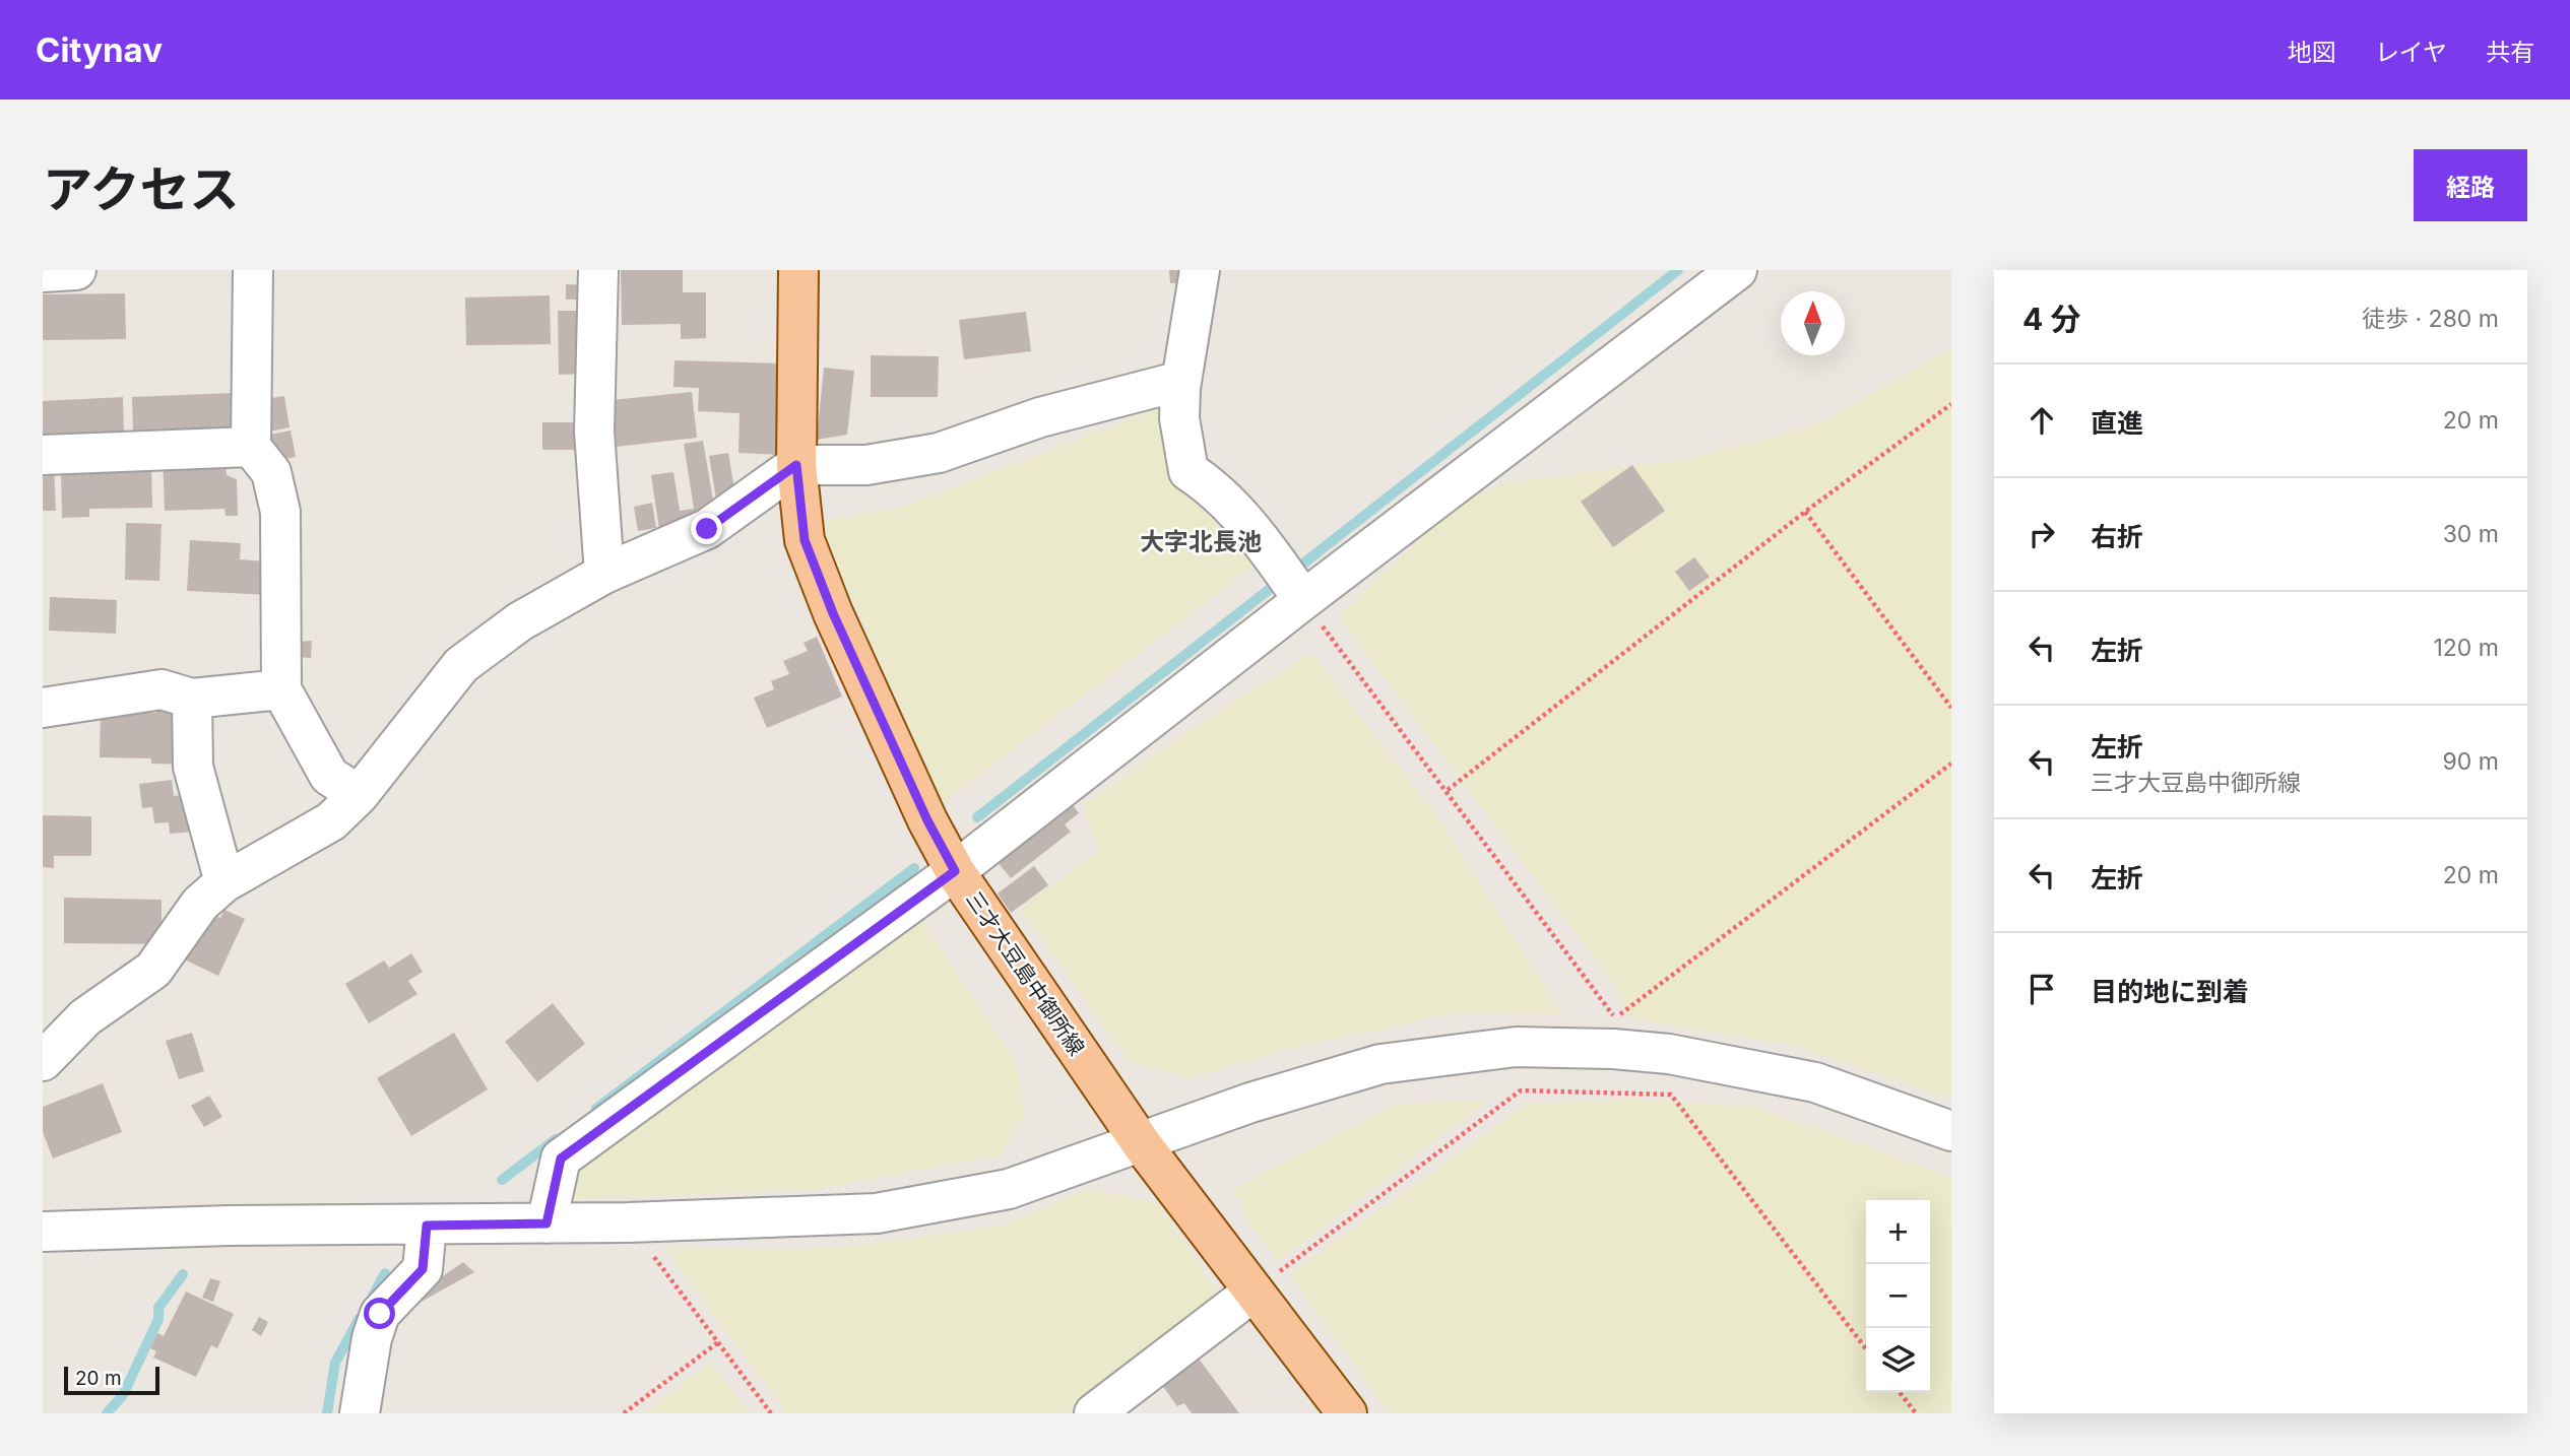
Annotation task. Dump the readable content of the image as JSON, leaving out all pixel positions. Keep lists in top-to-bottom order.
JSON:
{
  "streets": {
    "main road": ["三才大豆島中御所線"]
  },
  "districts": ["大字北長池"],
  "scale_bar": "20 m",
  "north": "top",
  "page": {
    "header": "Citynav",
    "nav": ["地図", "レイヤ", "共有"],
    "title": "アクセス",
    "buttons": "経路",
    "heading": ["4 分", "徒歩 · 280 m"],
    "list": [
      ["直進", "20 m"],
      ["右折", "30 m"],
      ["左折", "120 m"],
      ["左折", "三才大豆島中御所線", "90 m"],
      ["左折", "20 m"],
      "目的地に到着"
    ],
    "map_buttons": ["+", "−"],
    "scale": "20 m"
  }
}
